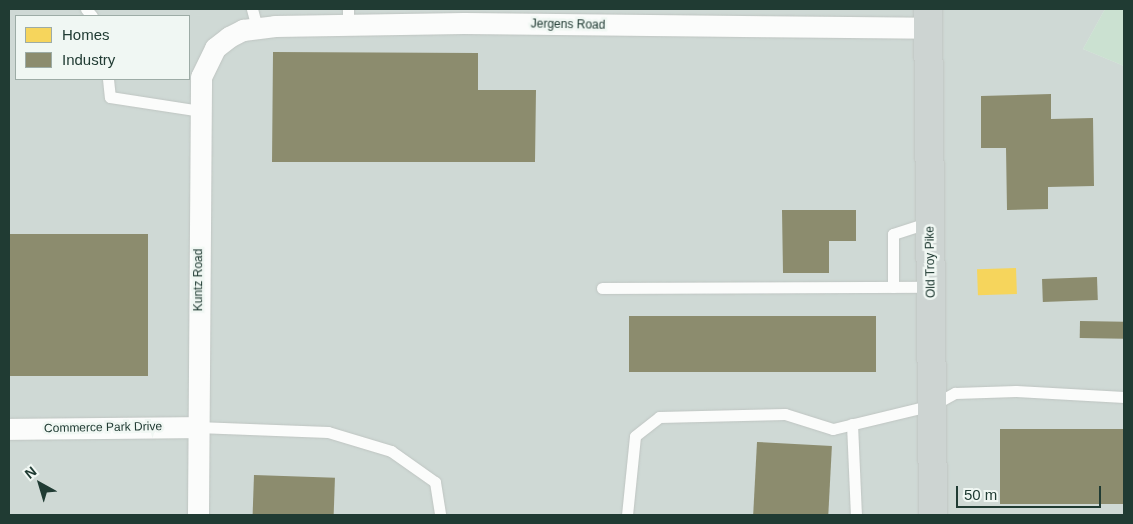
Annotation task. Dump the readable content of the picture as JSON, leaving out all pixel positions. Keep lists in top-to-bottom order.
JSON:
{
  "streets": {
    "main road": ["Old Troy Pike"],
    "street": ["Jergens Road", "Kuntz Road", "Commerce Park Drive"]
  },
  "crossings": [
    ["Jergens Road", "Old Troy Pike"],
    ["Jergens Road", "Kuntz Road"],
    ["Kuntz Road", "Commerce Park Drive"]
  ],
  "legend": ["Homes", "Industry"],
  "scale_bar": "50 m",
  "north": "top left"
}
